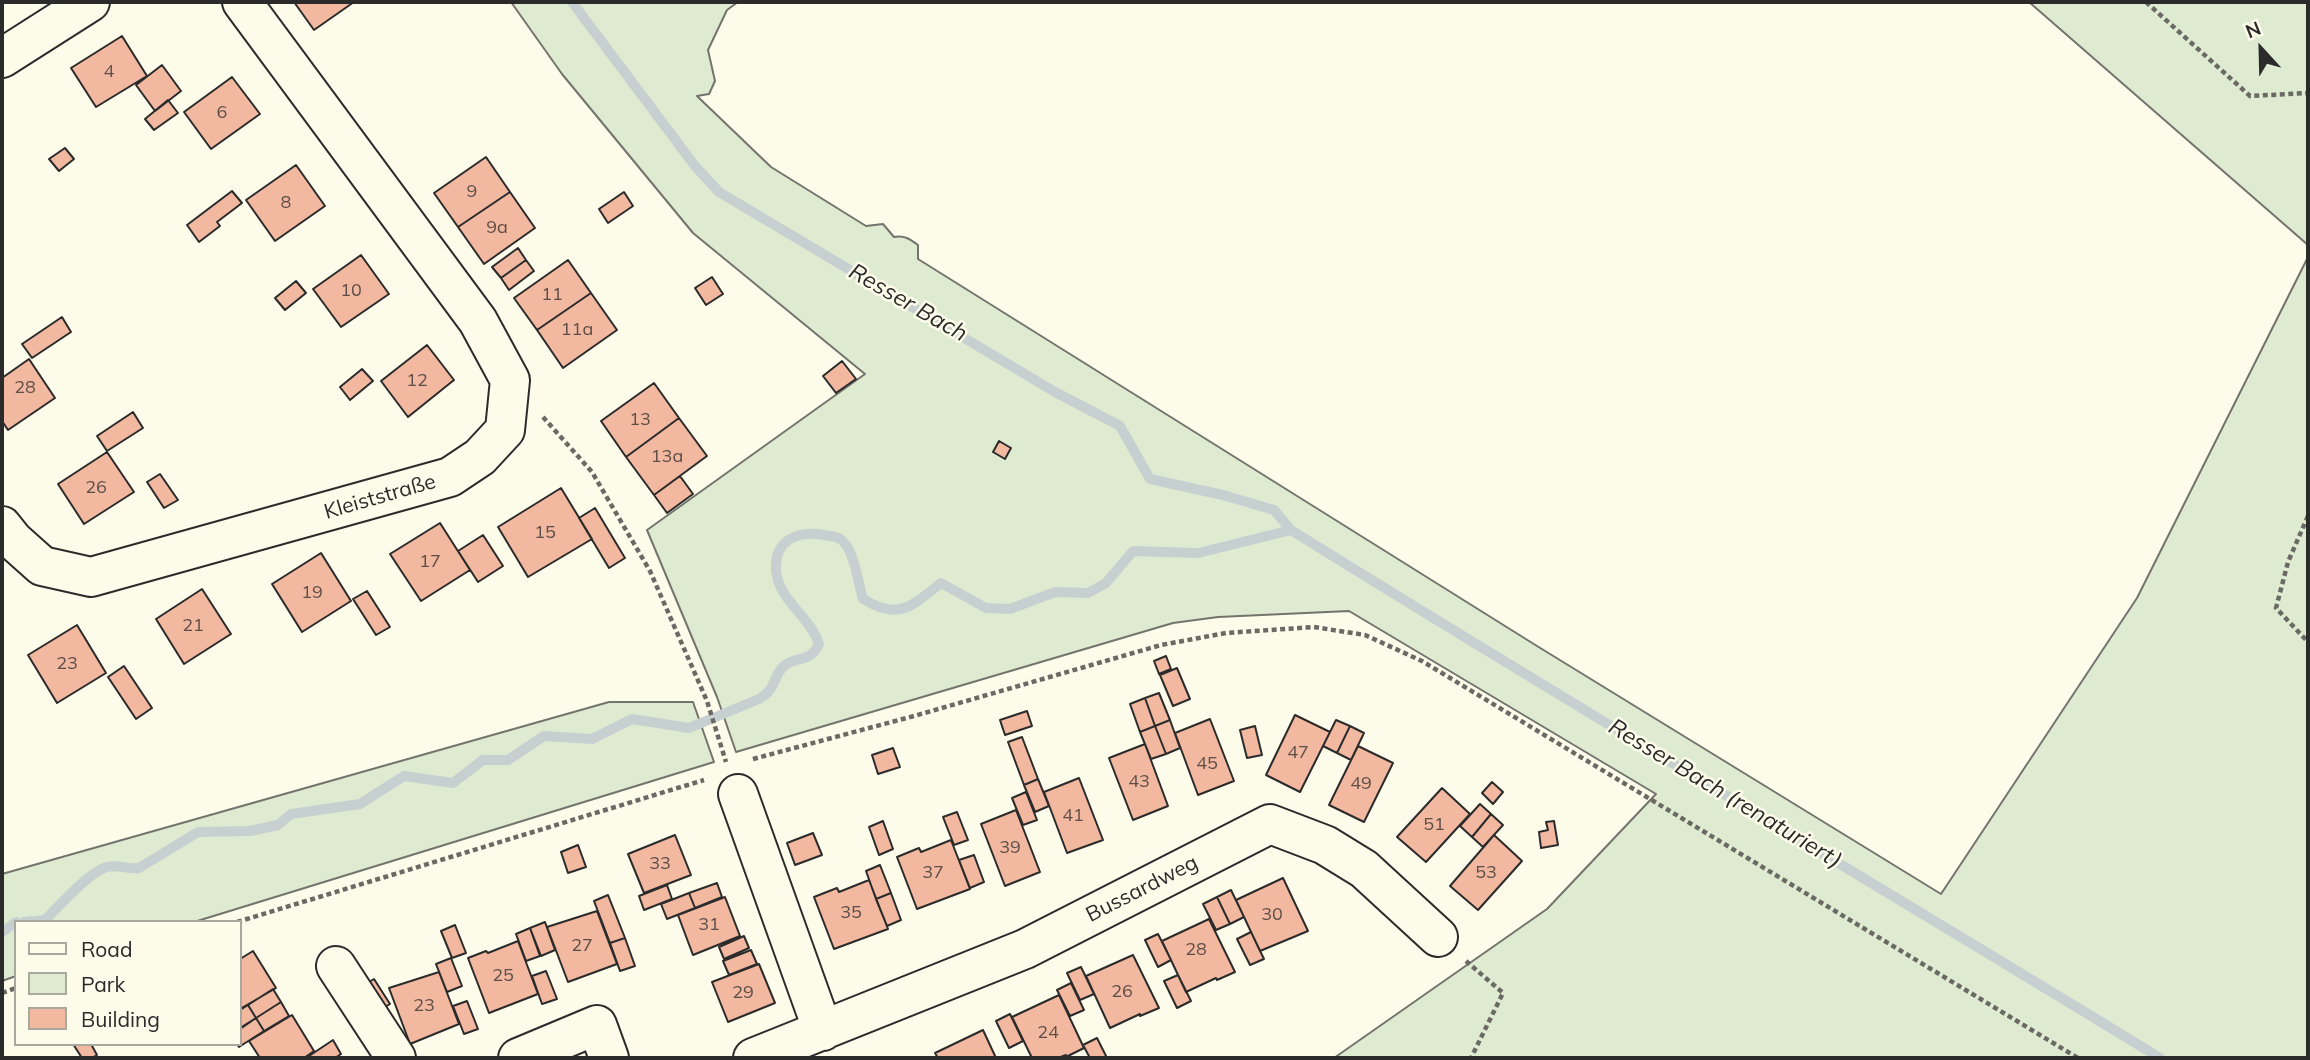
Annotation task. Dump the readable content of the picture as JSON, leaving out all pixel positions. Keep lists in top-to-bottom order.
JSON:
{
  "streets": {
    "street": ["Kleiststraße", "Bussardweg"]
  },
  "water": ["Resser Bach", "Resser Bach (renaturiert)"],
  "house_numbers": [
    "4",
    "6",
    "9",
    "8",
    "9a",
    "10",
    "11",
    "11a",
    "12",
    "28",
    "13",
    "13a",
    "26",
    "15",
    "17",
    "19",
    "21",
    "23",
    "47",
    "45",
    "43",
    "49",
    "41",
    "51",
    "39",
    "33",
    "37",
    "53",
    "35",
    "30",
    "31",
    "27",
    "28",
    "25",
    "26",
    "29",
    "23",
    "24"
  ],
  "legend": ["Road", "Park", "Building"],
  "north": "top"
}
